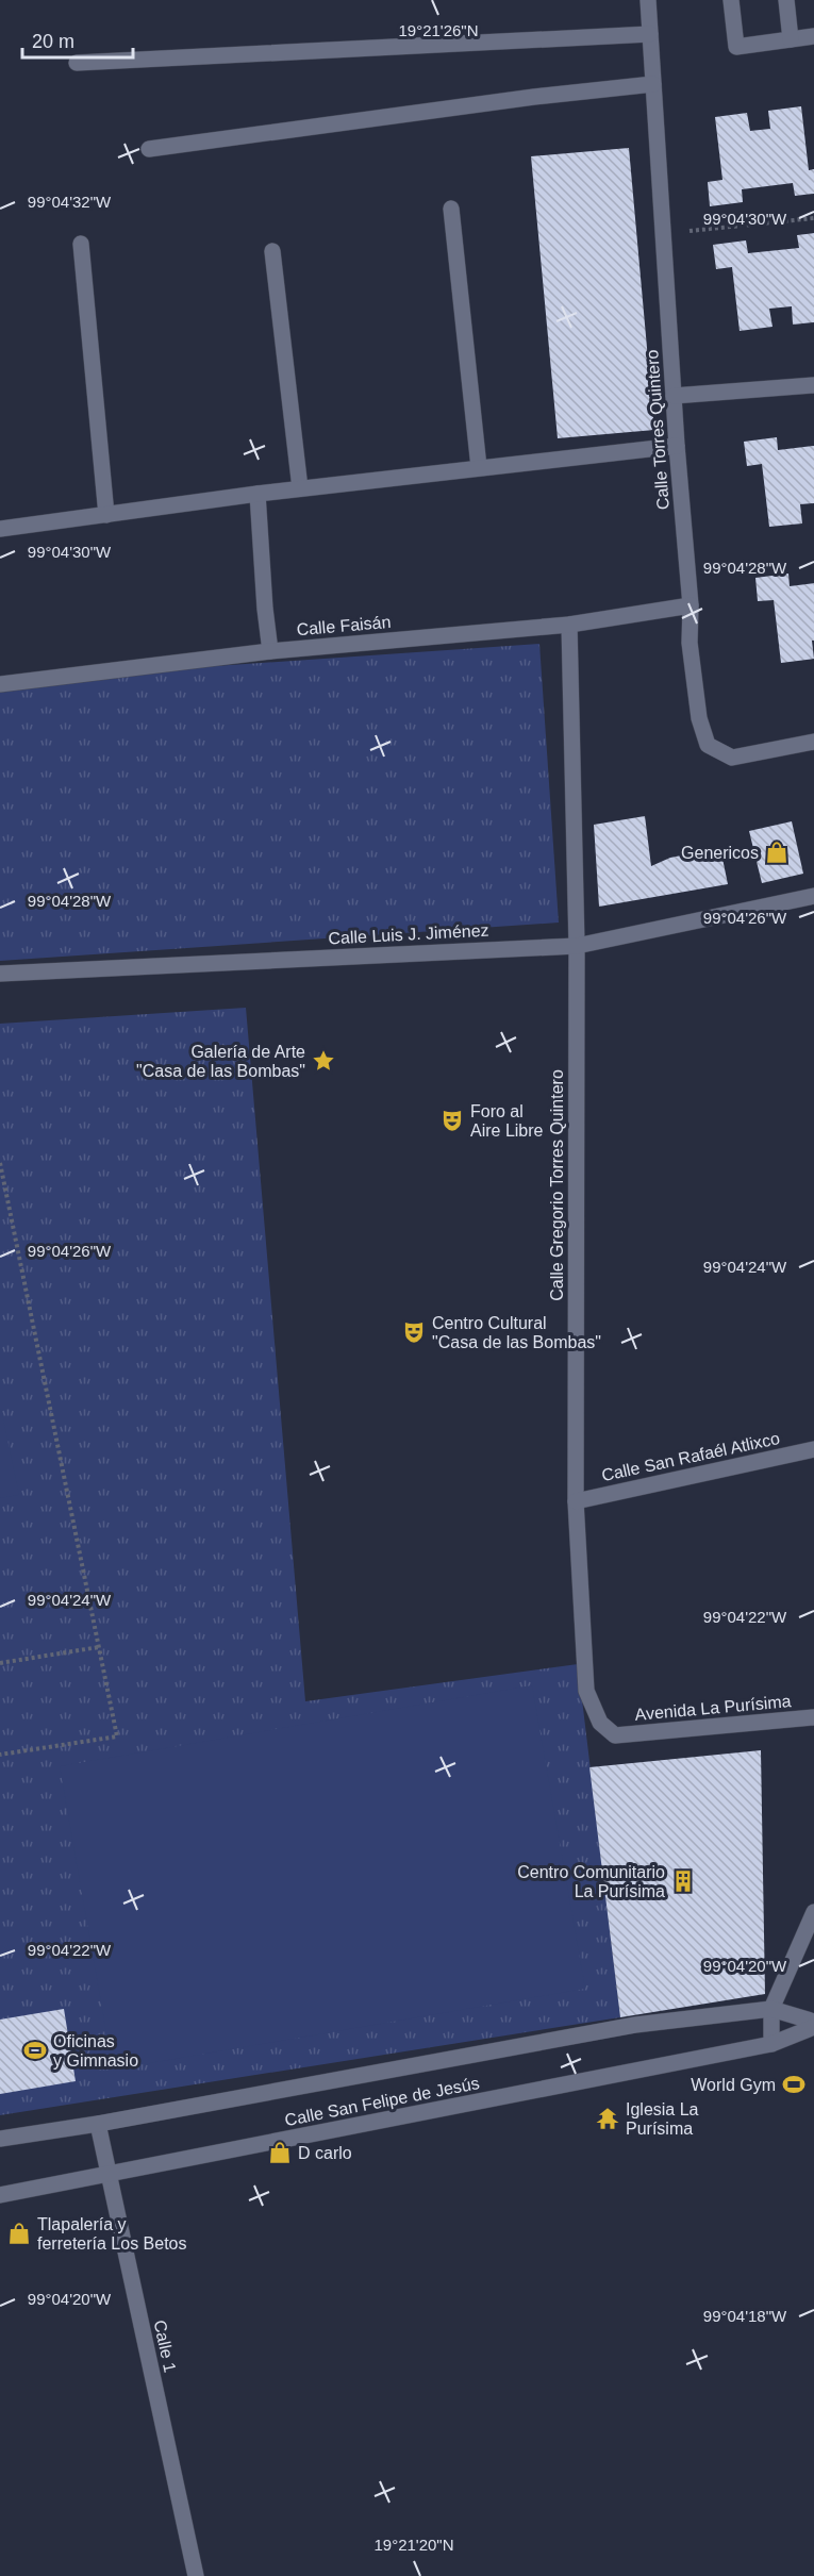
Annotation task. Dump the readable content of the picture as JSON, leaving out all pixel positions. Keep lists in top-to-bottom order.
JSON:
{
  "streets": {
    "street": [
      "Calle Torres Quintero",
      "Calle Faisán",
      "Calle Luis J. Jiménez",
      "Calle Gregorio Torres Quintero",
      "Calle San Rafaél Atlixco",
      "Avenida La Purísima",
      "Calle San Felipe de Jesús",
      "Calle 1"
    ]
  },
  "crossings": [
    ["Calle Torres Quintero", "Calle Faisán"],
    ["Calle Faisán", "Calle Gregorio Torres Quintero"],
    ["Calle Luis J. Jiménez", "Calle Gregorio Torres Quintero"],
    ["Calle Gregorio Torres Quintero", "Calle San Rafaél Atlixco"],
    ["Calle Gregorio Torres Quintero", "Avenida La Purísima"],
    ["Calle San Felipe de Jesús", "Calle 1"]
  ],
  "places": {
    "shop": ["Genericos", "D carlo", "Tlapalería y ferretería Los Betos"],
    "place": ["Galería de Arte \"Casa de las Bombas\""],
    "theatre": ["Foro al Aire Libre", "Centro Cultural \"Casa de las Bombas\""],
    "building": ["Centro Comunitario La Purísima"],
    "sports": ["Oficinas y Gimnasio", "World Gym"],
    "temple": ["Iglesia La Purísima"]
  },
  "scale_bar": "20 m",
  "coordinates": [
    "19°21'26\"N",
    "99°04'32\"W",
    "99°04'30\"W",
    "99°04'28\"W",
    "99°04'26\"W",
    "99°04'24\"W",
    "99°04'22\"W",
    "99°04'20\"W",
    "99°04'18\"W",
    "19°21'20\"N"
  ]
}
